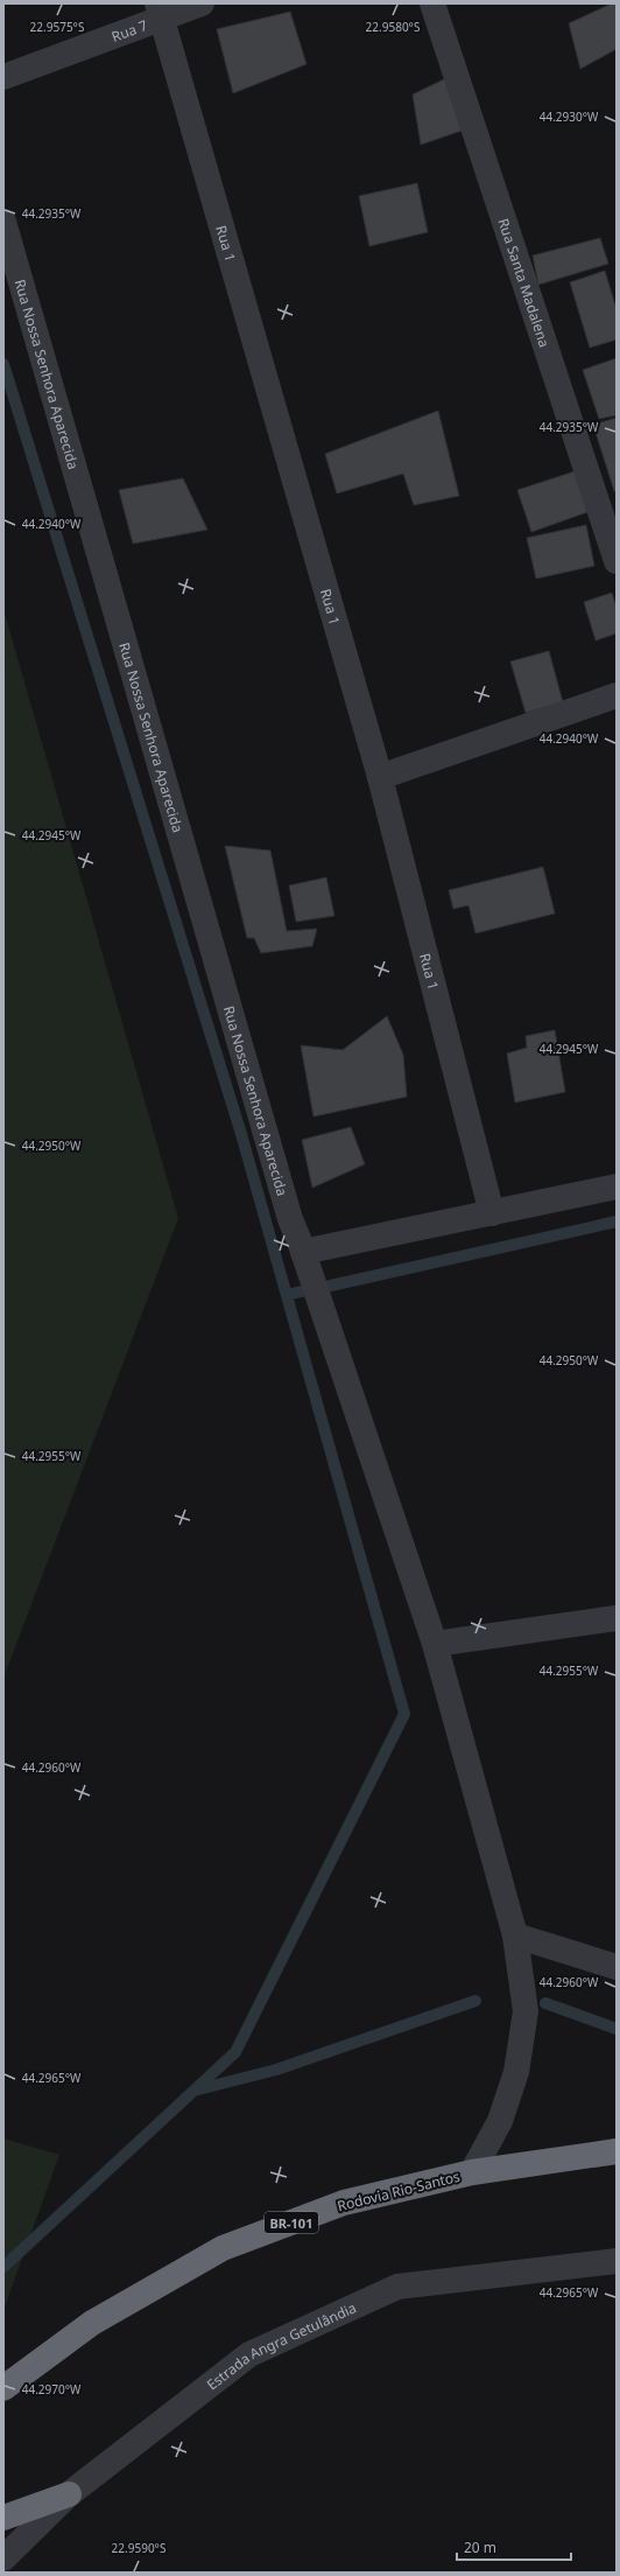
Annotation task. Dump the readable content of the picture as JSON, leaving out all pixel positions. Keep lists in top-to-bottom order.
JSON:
{
  "streets": {
    "highway": ["Rodovia Rio-Santos", "BR-101"],
    "street": [
      "Rua 7",
      "Rua 1",
      "Rua Santa Madalena",
      "Rua Nossa Senhora Aparecida",
      "Estrada Angra Getulândia"
    ]
  },
  "crossings": [
    ["Rua 7", "Rua 1"],
    ["Rua Nossa Senhora Aparecida", "Rodovia Rio-Santos"]
  ],
  "scale_bar": "20 m",
  "coordinates": [
    "22.9575°S",
    "22.9580°S",
    "44.2930°W",
    "44.2935°W",
    "44.2940°W",
    "44.2945°W",
    "44.2950°W",
    "44.2955°W",
    "44.2960°W",
    "44.2965°W",
    "44.2970°W",
    "22.9590°S"
  ]
}
